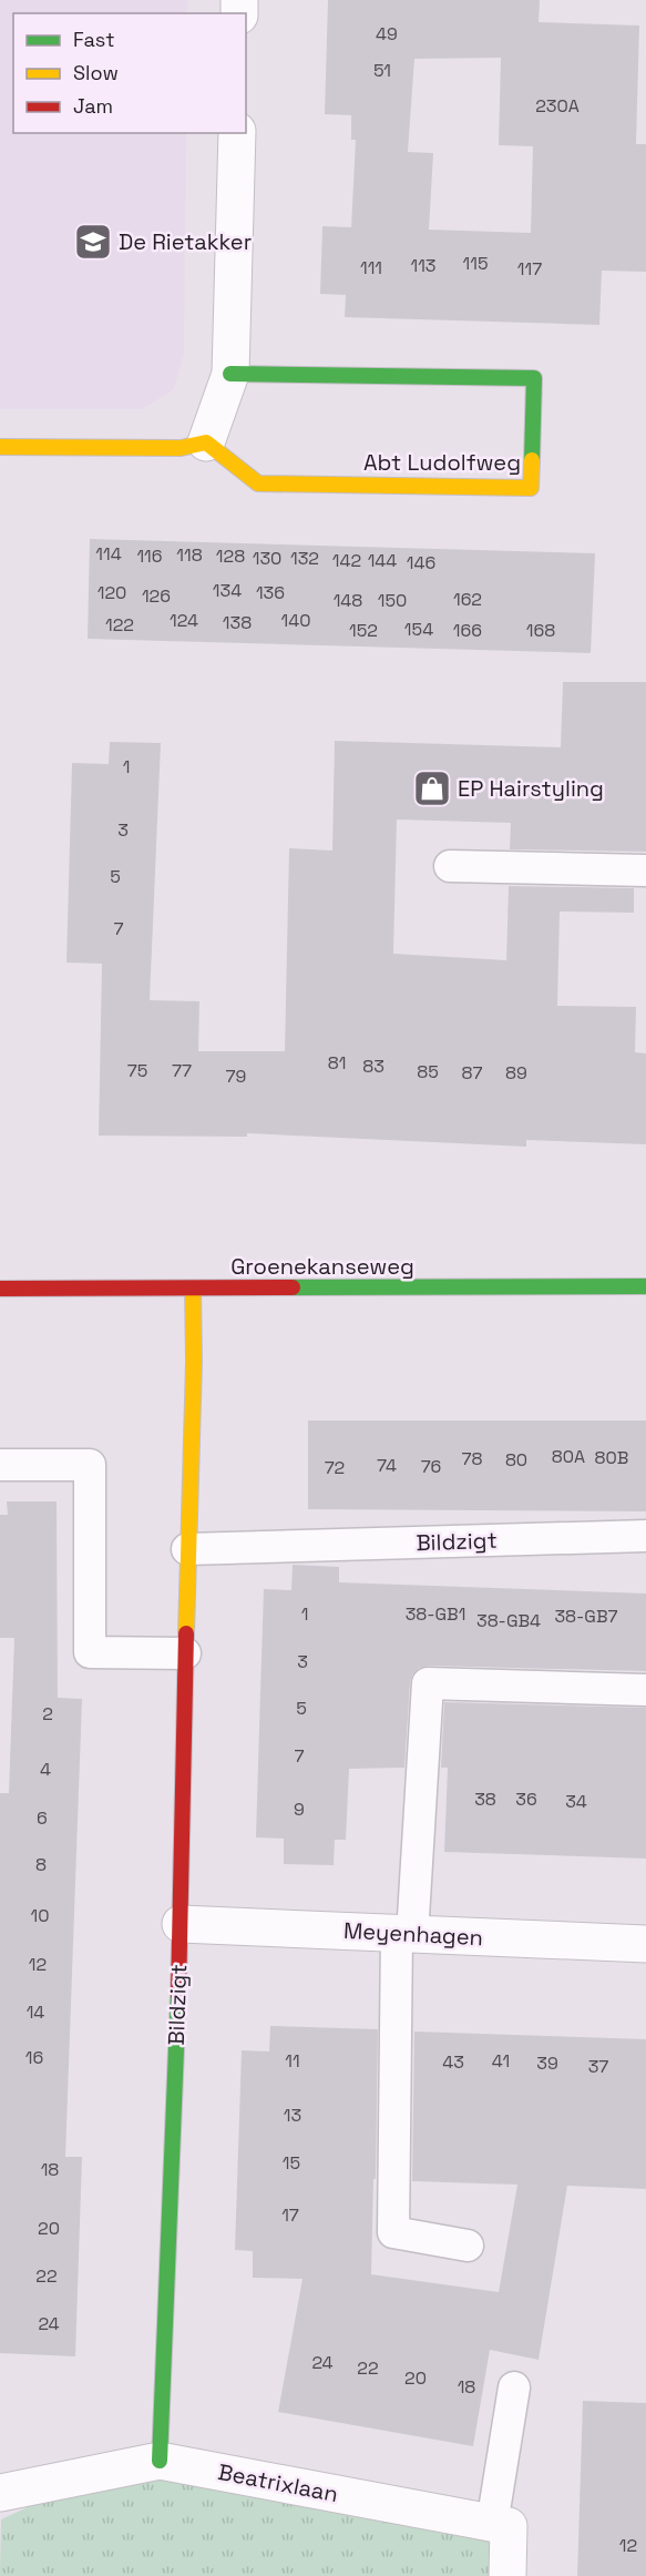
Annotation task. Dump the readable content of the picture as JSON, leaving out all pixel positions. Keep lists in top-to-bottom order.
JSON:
{
  "streets": {
    "street": [
      "Abt Ludolfweg",
      "Groenekanseweg",
      "Bildzigt",
      "Meyenhagen",
      "Beatrixlaan"
    ]
  },
  "crossings": [
    ["Groenekanseweg", "Bildzigt"],
    ["Bildzigt", "Meyenhagen"],
    ["Bildzigt", "Beatrixlaan"]
  ],
  "places": {
    "school or university": ["De Rietakker"],
    "shop": ["EP Hairstyling"]
  },
  "house_numbers": [
    "49",
    "51",
    "230A",
    "115",
    "113",
    "111",
    "117",
    "114",
    "118",
    "116",
    "128",
    "130",
    "132",
    "142",
    "144",
    "146",
    "134",
    "120",
    "136",
    "126",
    "162",
    "148",
    "150",
    "124",
    "140",
    "138",
    "122",
    "154",
    "152",
    "166",
    "168",
    "1",
    "3",
    "5",
    "7",
    "81",
    "83",
    "75",
    "77",
    "85",
    "87",
    "89",
    "79",
    "80A",
    "80B",
    "78",
    "80",
    "74",
    "76",
    "72",
    "1",
    "38-GB1",
    "38-GB7",
    "38-GB4",
    "3",
    "5",
    "2",
    "7",
    "4",
    "38",
    "36",
    "34",
    "9",
    "6",
    "8",
    "10",
    "12",
    "14",
    "16",
    "11",
    "41",
    "43",
    "39",
    "37",
    "13",
    "15",
    "18",
    "17",
    "20",
    "22",
    "24",
    "24",
    "22",
    "20",
    "18",
    "12"
  ],
  "legend": ["Fast", "Slow", "Jam"]
}
